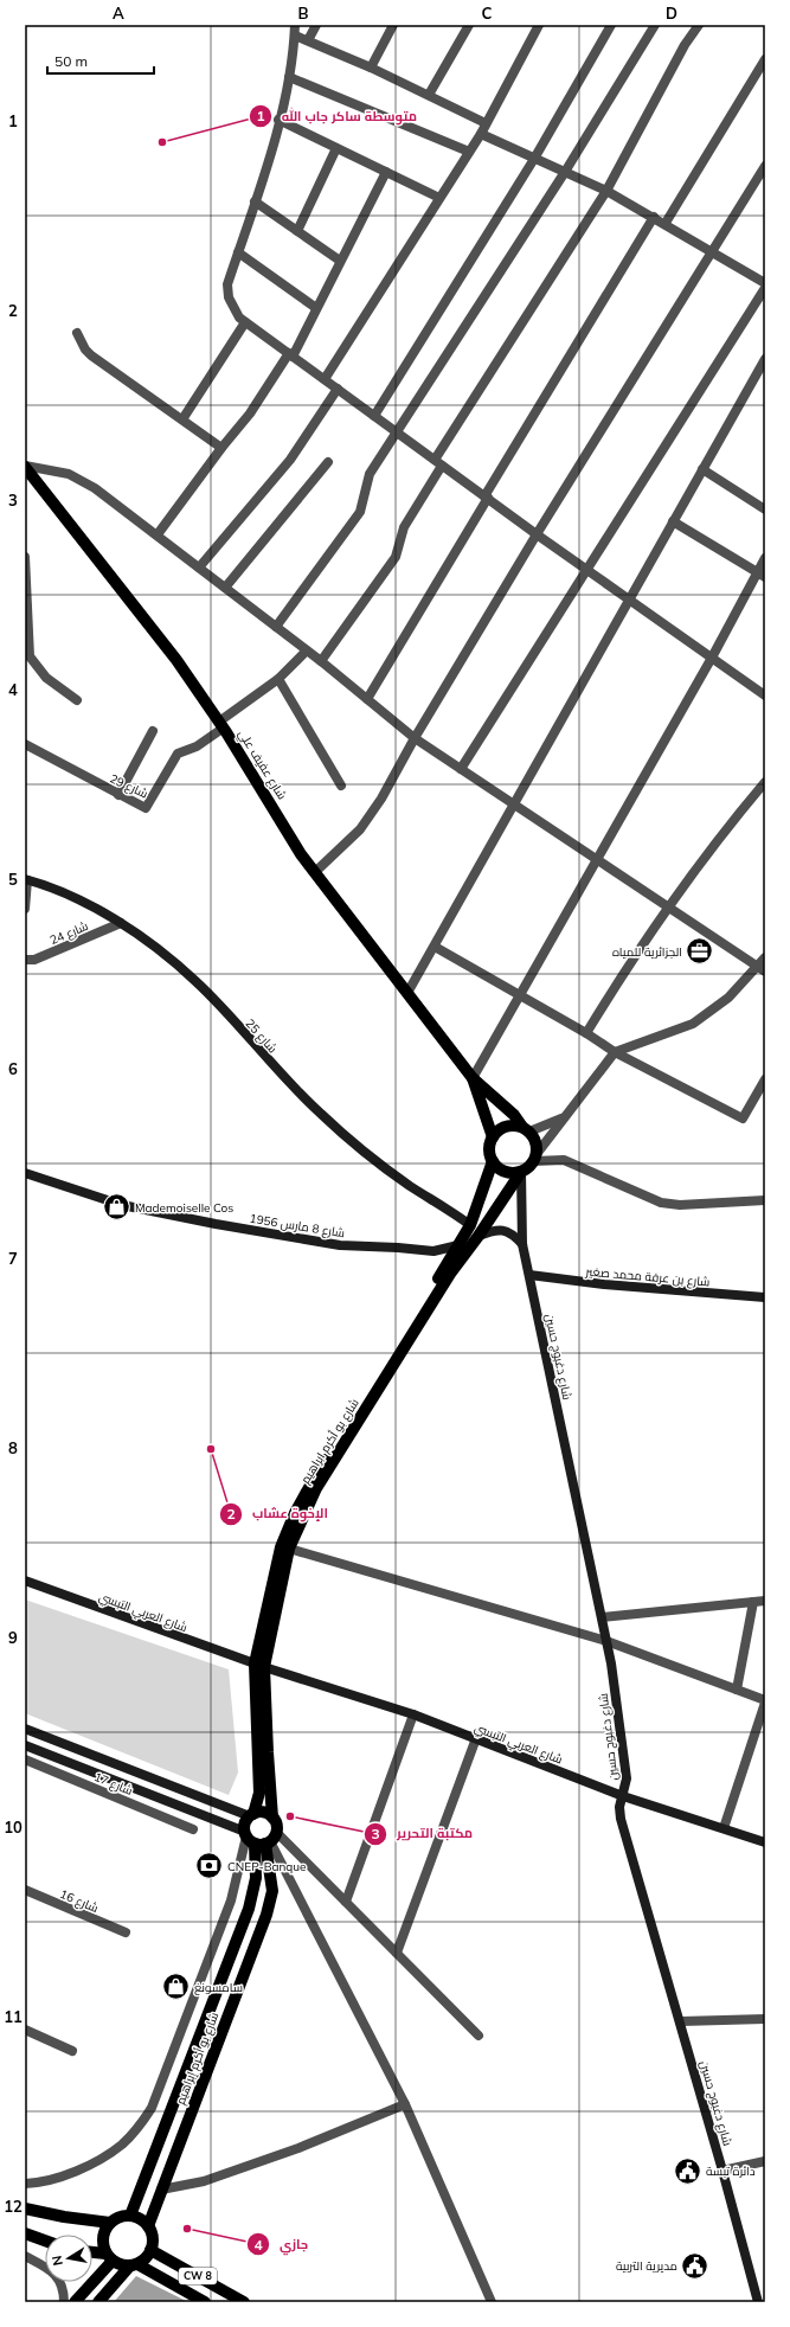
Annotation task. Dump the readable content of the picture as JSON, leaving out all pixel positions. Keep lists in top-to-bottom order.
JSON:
{
  "streets": {
    "main road": [
      "شارع عفيف علي",
      "شارع بو أكرم ابراهيم",
      "شارع بو أكرم إبراهيم",
      "CW 8"
    ],
    "street": [
      "شارع 29",
      "شارع 24",
      "شارع 25",
      "شارع 8 مارس 1956",
      "شارع بن عرفة محمد صغير",
      "شارع دغبوج حسين",
      "شارع العربي التبسي",
      "شارع 17",
      "شارع 16"
    ]
  },
  "crossings": [
    ["شارع عفيف علي", "شارع 29"],
    ["شارع عفيف علي", "شارع دغبوج حسين"],
    ["شارع عفيف علي", "شارع بو أكرم ابراهيم"],
    ["شارع 24", "شارع 25"],
    ["شارع 25", "شارع بو أكرم ابراهيم"],
    ["شارع 8 مارس 1956", "شارع بو أكرم ابراهيم"],
    ["شارع بن عرفة محمد صغير", "شارع دغبوج حسين"],
    ["شارع دغبوج حسين", "شارع بو أكرم ابراهيم"],
    ["شارع دغبوج حسين", "شارع العربي التبسي"],
    ["شارع بو أكرم ابراهيم", "شارع العربي التبسي"],
    ["شارع بو أكرم ابراهيم", "شارع بو أكرم إبراهيم"],
    ["شارع بو أكرم إبراهيم", "CW 8"]
  ],
  "places": {
    "other": [
      "متوسطة ساكر جاب الله",
      "الإخوة عشاب",
      "مكتبة التحرير",
      "جازي"
    ],
    "office": ["الجزائرية للمياه"],
    "shop": ["Mademoiselle Cos", "سامسونغ"],
    "bank": ["CNEP-Banque"],
    "public building": ["دائرة تبسة", "مديرية التربية"]
  },
  "scale_bar": "50 m",
  "north": "left",
  "grid": {
    "columns": [
      "A",
      "B",
      "C",
      "D"
    ],
    "rows": [
      "1",
      "2",
      "3",
      "4",
      "5",
      "6",
      "7",
      "8",
      "9",
      "10",
      "11",
      "12"
    ]
  }
}
